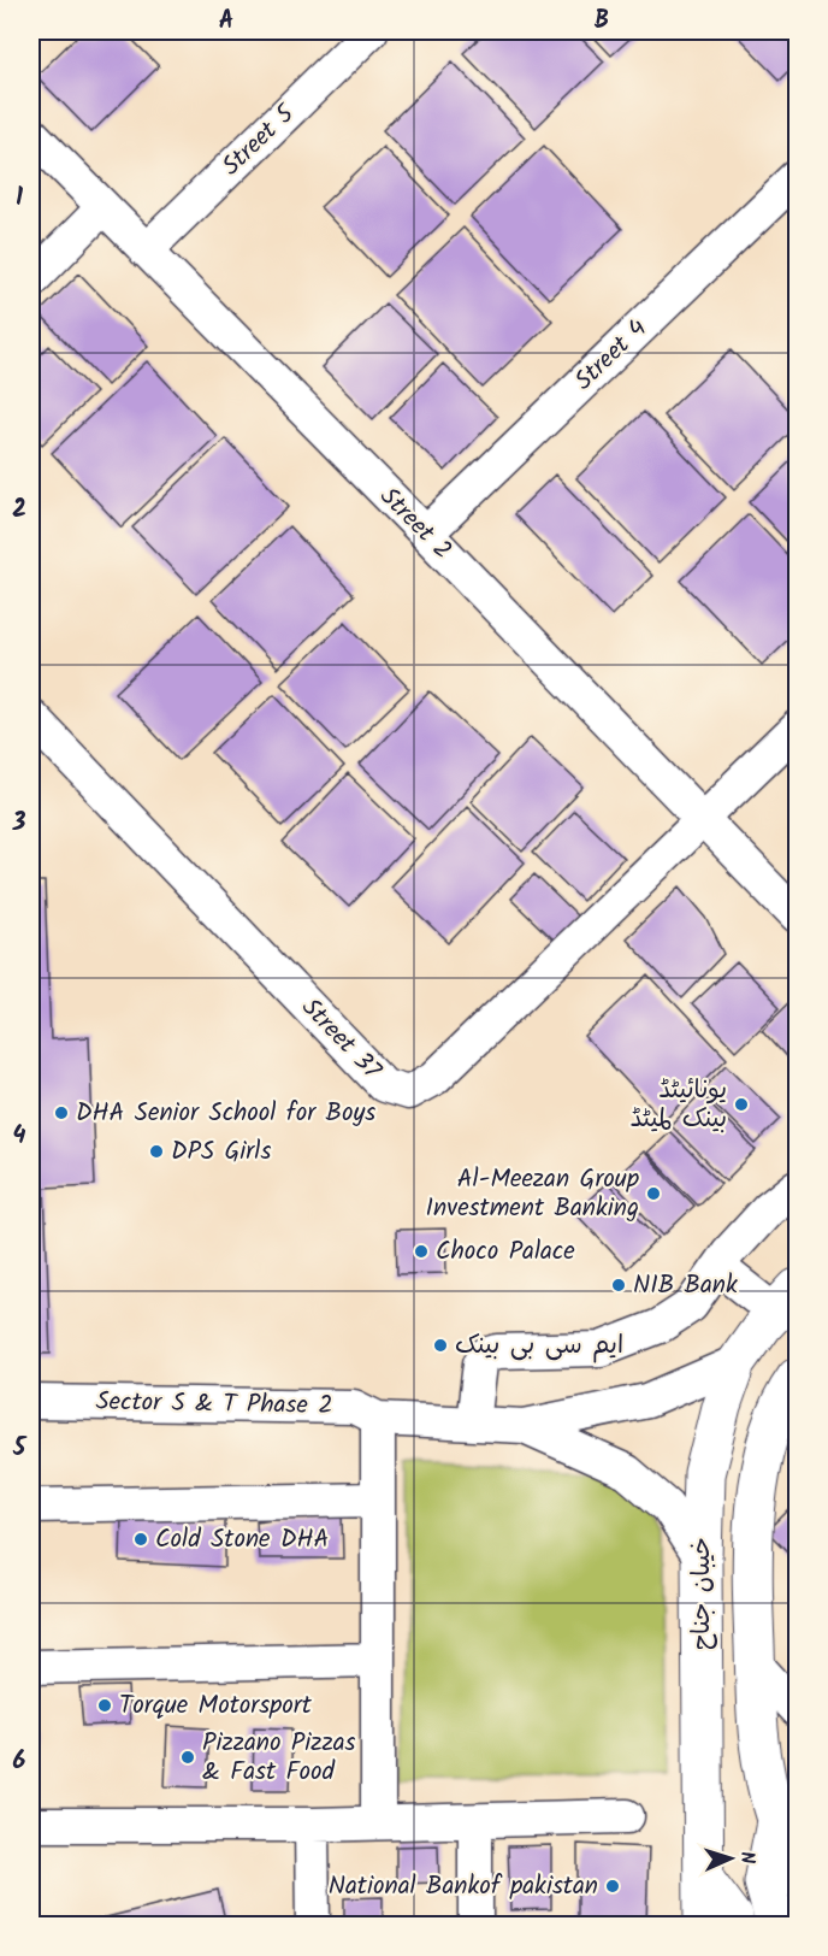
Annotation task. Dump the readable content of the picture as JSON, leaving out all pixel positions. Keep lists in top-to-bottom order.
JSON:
{
  "streets": {
    "main road": ["خیبان جناح"],
    "street": [
      "Street 5",
      "Street 4",
      "Street 2",
      "Street 37",
      "Sector S & T Phase 2"
    ]
  },
  "crossings": [
    ["Street 5", "Street 2"],
    ["Street 4", "Street 2"],
    ["Street 2", "Street 37"],
    ["Sector S & T Phase 2", "خیبان جناح"]
  ],
  "places": [
    "یونائیٹڈ بینک لمیٹڈ",
    "DHA Senior School for Boys",
    "DPS Girls",
    "Al-Meezan Group Investment Banking",
    "Choco Palace",
    "NIB Bank",
    "ایم سی بی بینک",
    "Cold Stone DHA",
    "Torque Motorsport",
    "Pizzano Pizzas & Fast Food",
    "National Bankof pakistan"
  ],
  "north": "right",
  "grid": {
    "columns": ["A", "B"],
    "rows": [
      "1",
      "2",
      "3",
      "4",
      "5",
      "6"
    ]
  }
}
